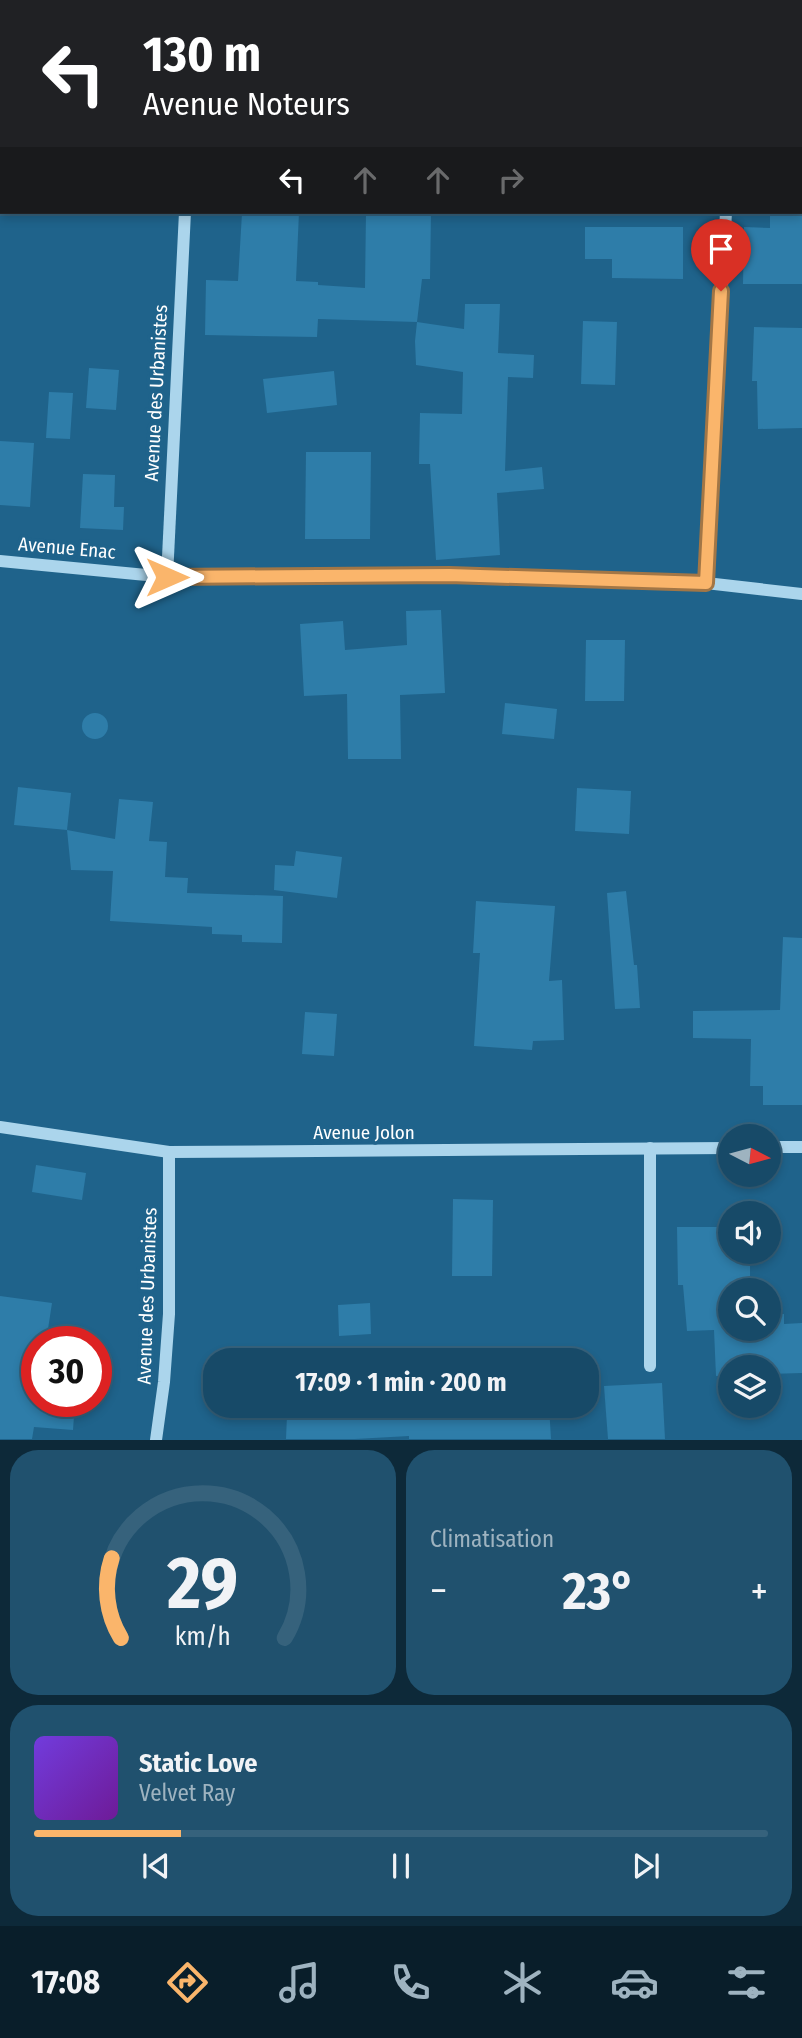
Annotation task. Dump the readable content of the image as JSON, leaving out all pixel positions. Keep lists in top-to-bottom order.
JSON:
{
  "streets": {
    "street": ["Avenue des Urbanistes", "Avenue Enac", "Avenue Jolon"]
  },
  "crossings": [
    ["Avenue des Urbanistes", "Avenue Enac"],
    ["Avenue des Urbanistes", "Avenue Jolon"]
  ],
  "north": "right",
  "page": {
    "turn": ["130 m", "Avenue Noteurs"],
    "limit": "30",
    "trip": "17:09 · 1 min · 200 m",
    "tile": "Climatisation",
    "heat": ["−", "23°", "+"],
    "song": ["Static Love", "Velvet Ray"],
    "tabs": "17:08",
    "gauge": ["29", "km/h"]
  }
}
